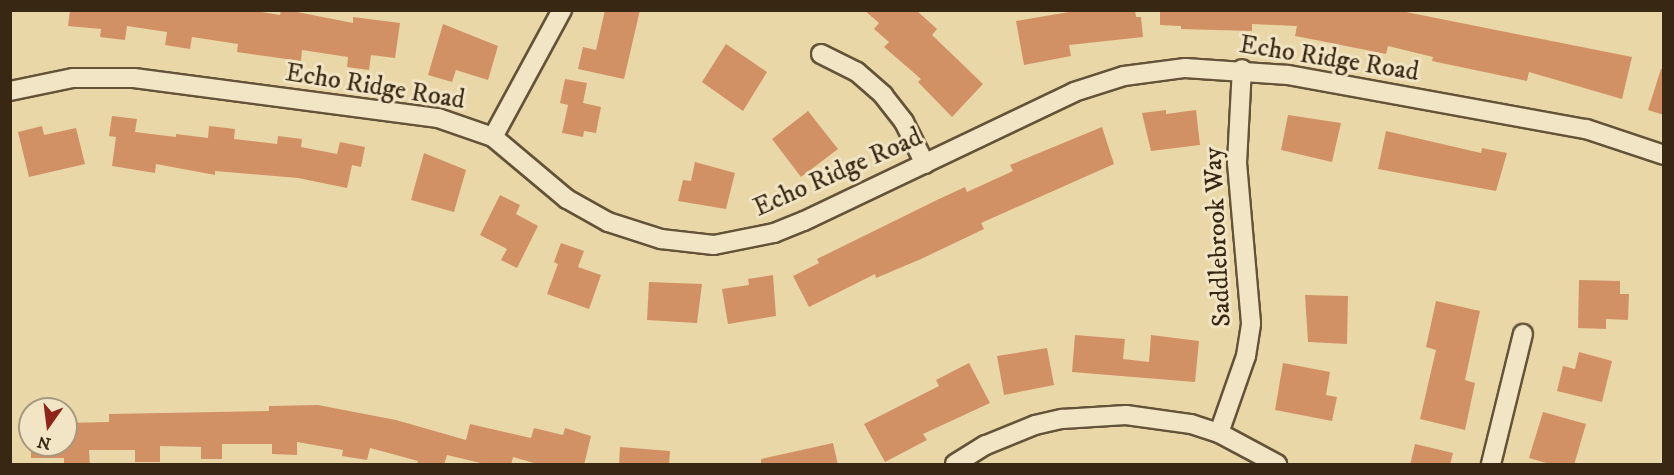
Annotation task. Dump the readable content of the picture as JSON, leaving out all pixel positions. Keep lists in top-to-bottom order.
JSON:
{
  "streets": {
    "street": ["Echo Ridge Road", "Saddlebrook Way"]
  },
  "crossings": [
    ["Echo Ridge Road", "Saddlebrook Way"]
  ],
  "north": "bottom"
}
